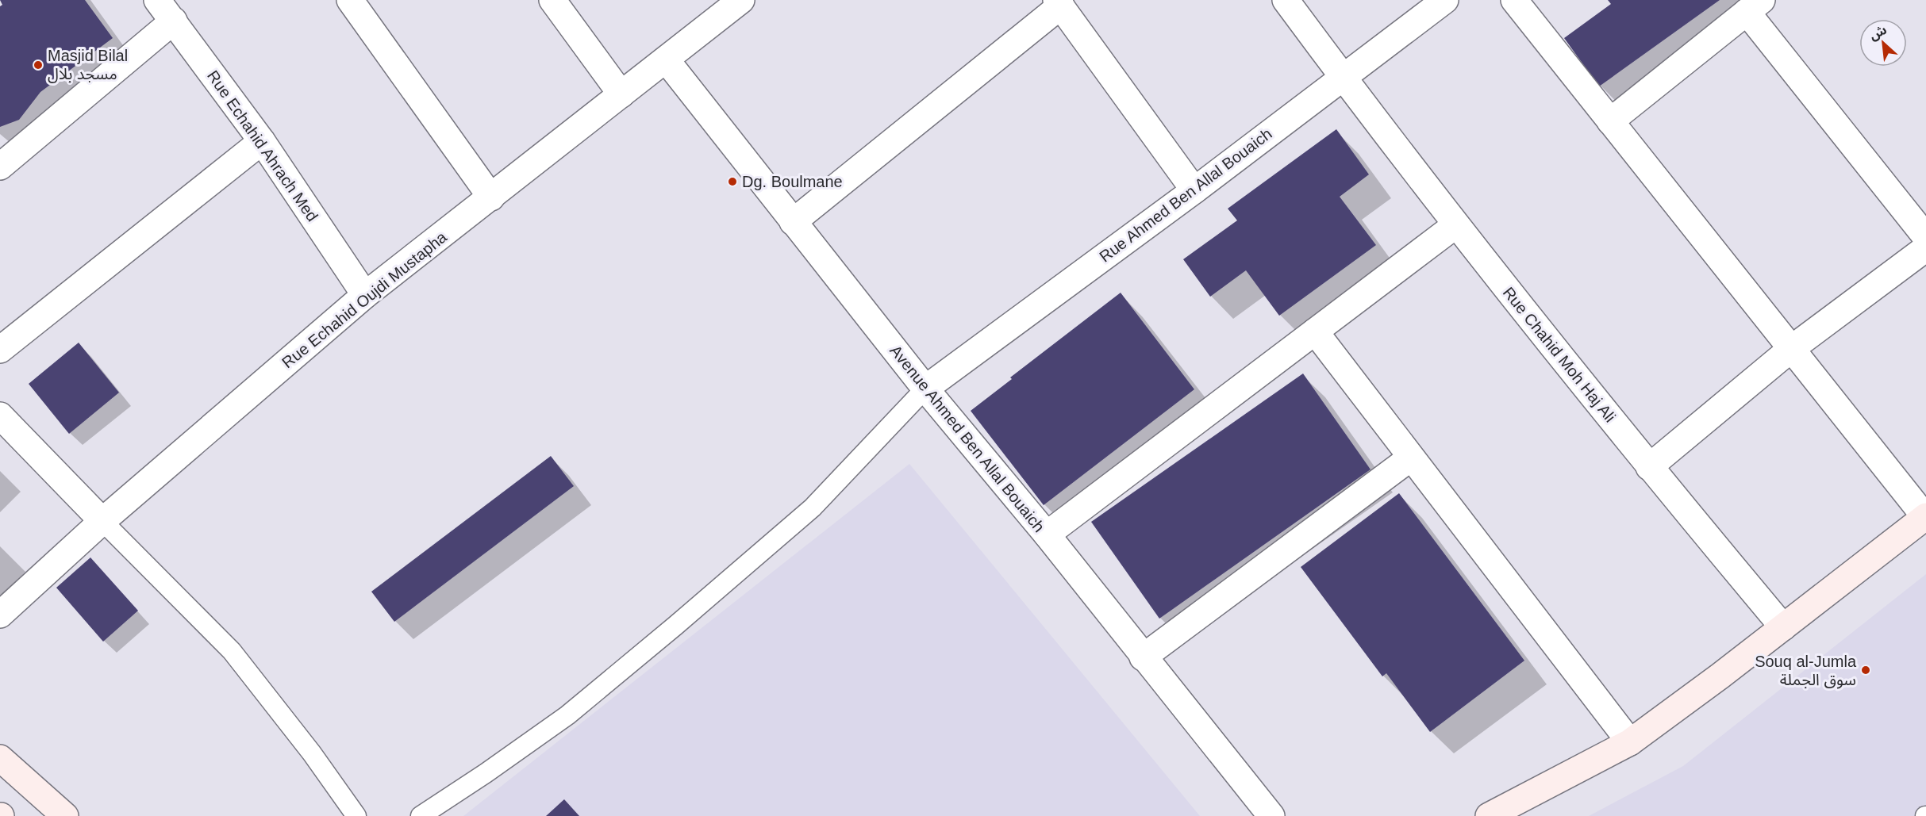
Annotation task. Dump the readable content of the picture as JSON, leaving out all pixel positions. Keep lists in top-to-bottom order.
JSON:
{
  "streets": {
    "street": [
      "Rue Echahid Ahrach Med",
      "Rue Ahmed Ben Allal Bouaich",
      "Rue Echahid Oujdi Mustapha",
      "Rue Chahid Moh Haj Ali",
      "Avenue Ahmed Ben Allal Bouaich"
    ]
  },
  "crossings": [
    ["Rue Echahid Ahrach Med", "Rue Echahid Oujdi Mustapha"],
    ["Rue Ahmed Ben Allal Bouaich", "Rue Chahid Moh Haj Ali"],
    ["Rue Ahmed Ben Allal Bouaich", "Avenue Ahmed Ben Allal Bouaich"],
    ["Rue Echahid Oujdi Mustapha", "Avenue Ahmed Ben Allal Bouaich"]
  ],
  "places": ["Masjid Bilal مسجد بلال", "Dg. Boulmane", "Souq al-Jumla سوق الجملة"],
  "north": "top left"
}
